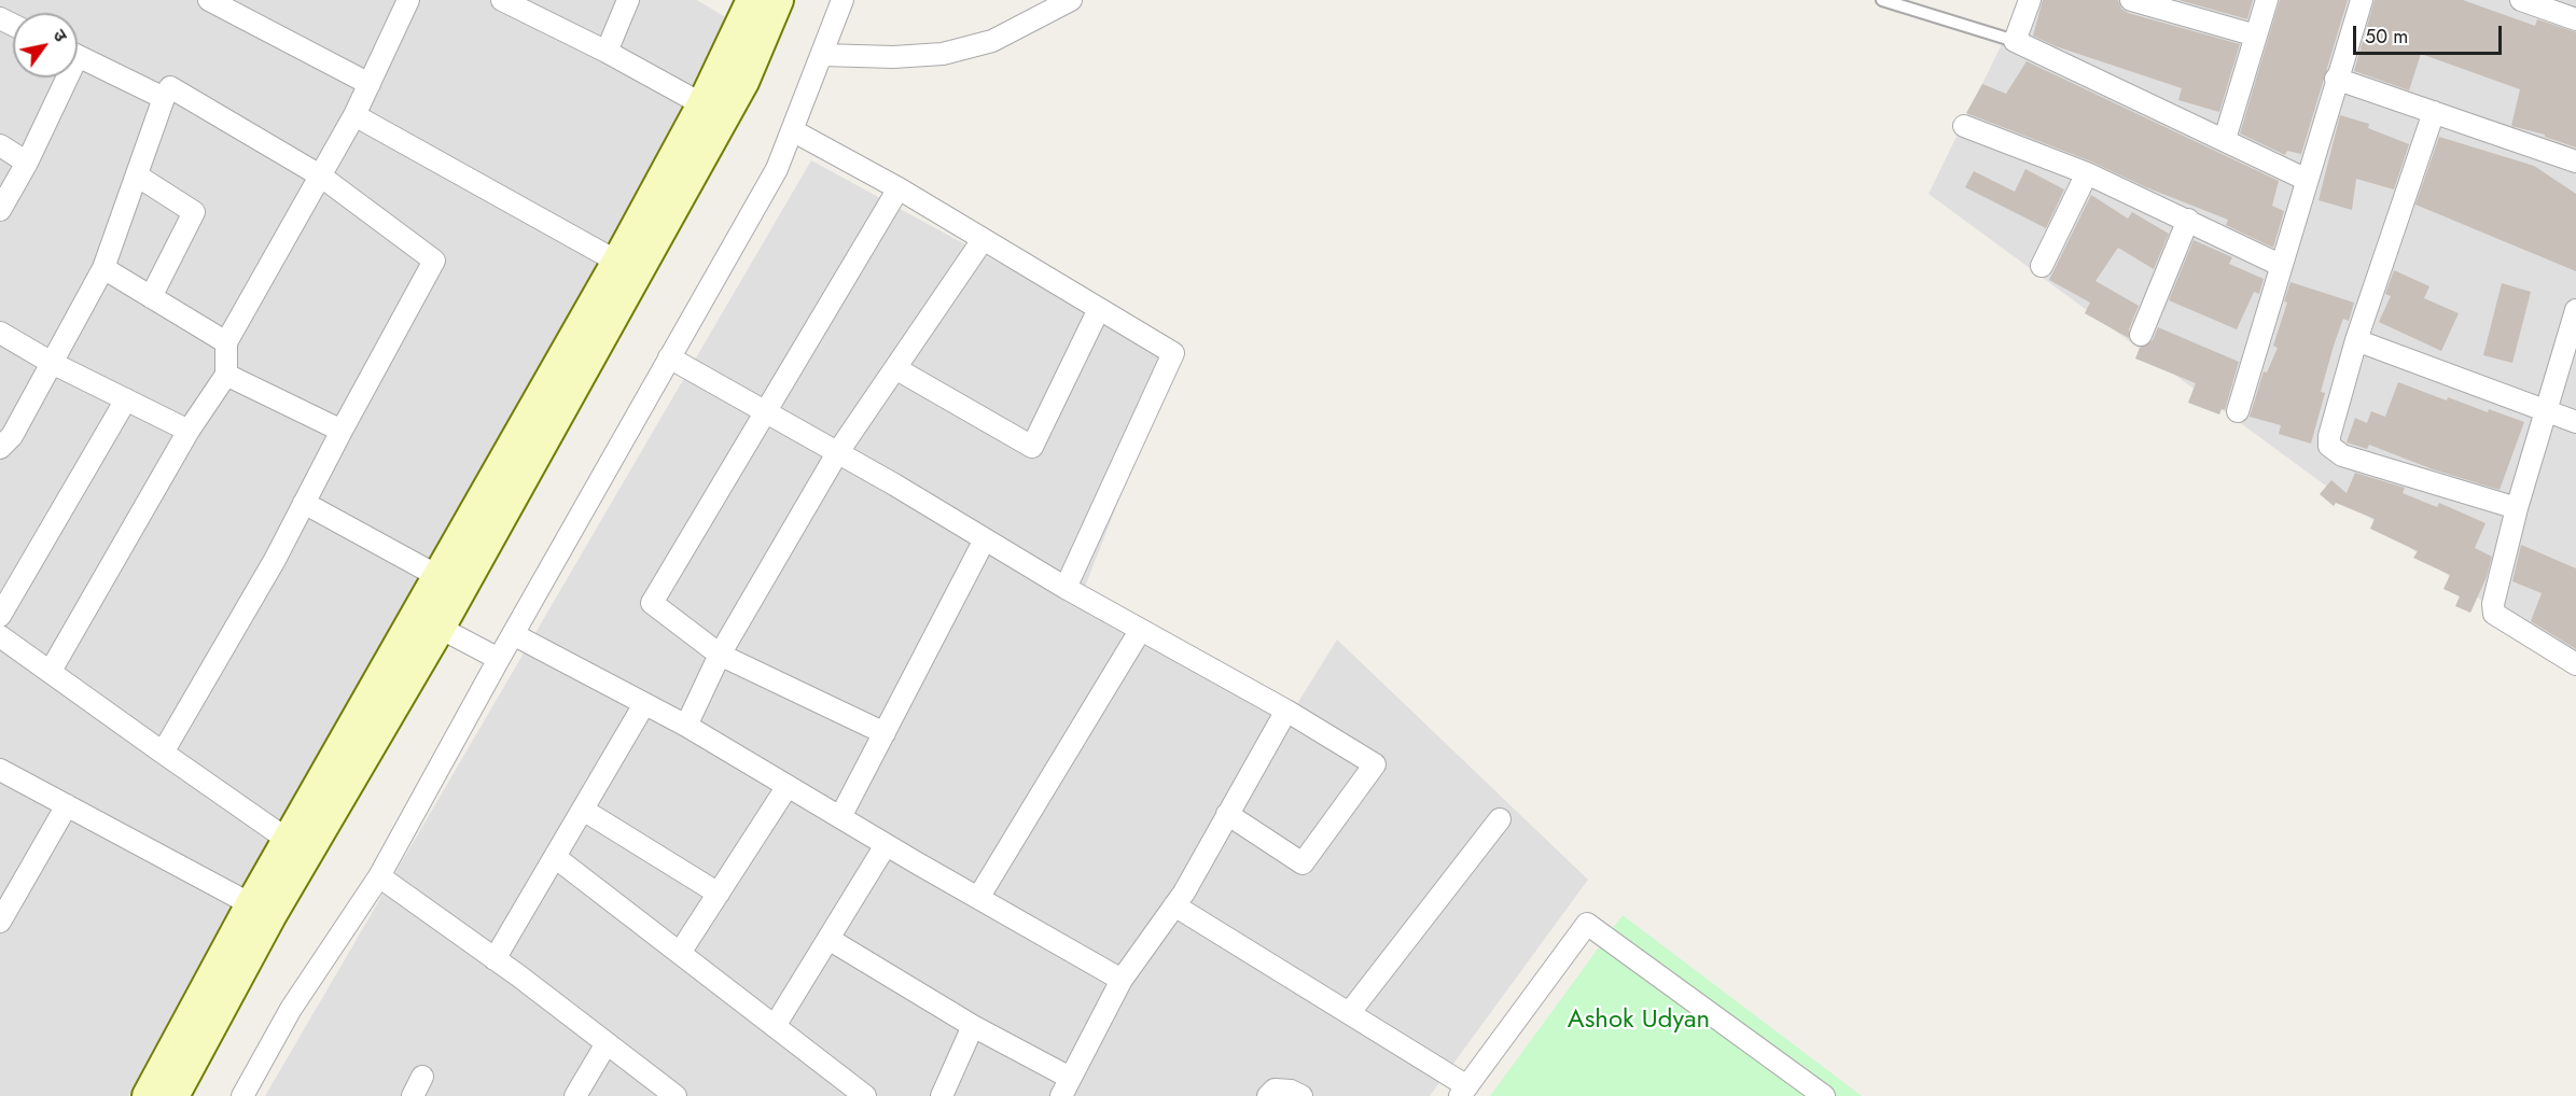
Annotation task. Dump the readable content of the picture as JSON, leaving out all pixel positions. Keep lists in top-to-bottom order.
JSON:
{
  "parks": ["Ashok Udyan"],
  "scale_bar": "50 m",
  "north": "top right"
}
